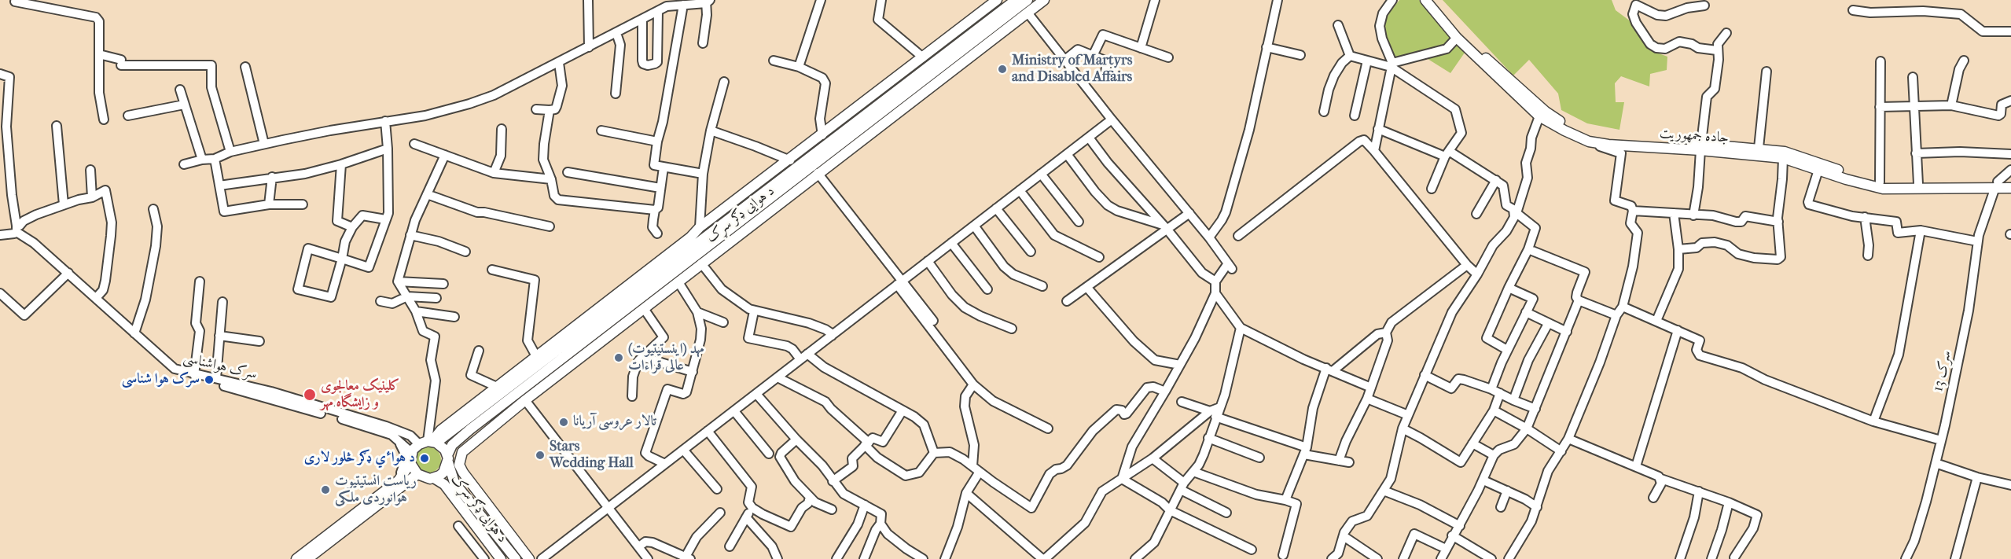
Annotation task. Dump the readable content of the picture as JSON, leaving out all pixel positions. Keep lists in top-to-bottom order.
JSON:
{
  "streets": {
    "main road": ["جاده جمهوریت", "د هوایی ډګر سړک"],
    "street": ["سرک هواشناسی", "سرک 13"]
  },
  "crossings": [
    ["جاده جمهوریت", "سرک 13"],
    ["د هوایی ډګر سړک", "سرک هواشناسی"]
  ],
  "places": [
    "Ministry of Martyrs and Disabled Affairs",
    "مهد (اینستیتیوت) عالی قراءات",
    "سرک هوا شناسی",
    "کلینیک معالجوی و زایشگاه مهر",
    "تالار عروسی آریانا",
    "Stars Wedding Hall",
    "د هواٸ ډګر څلور لارى",
    "ریاست انستیتیوت هوانوردی ملکی"
  ]
}
